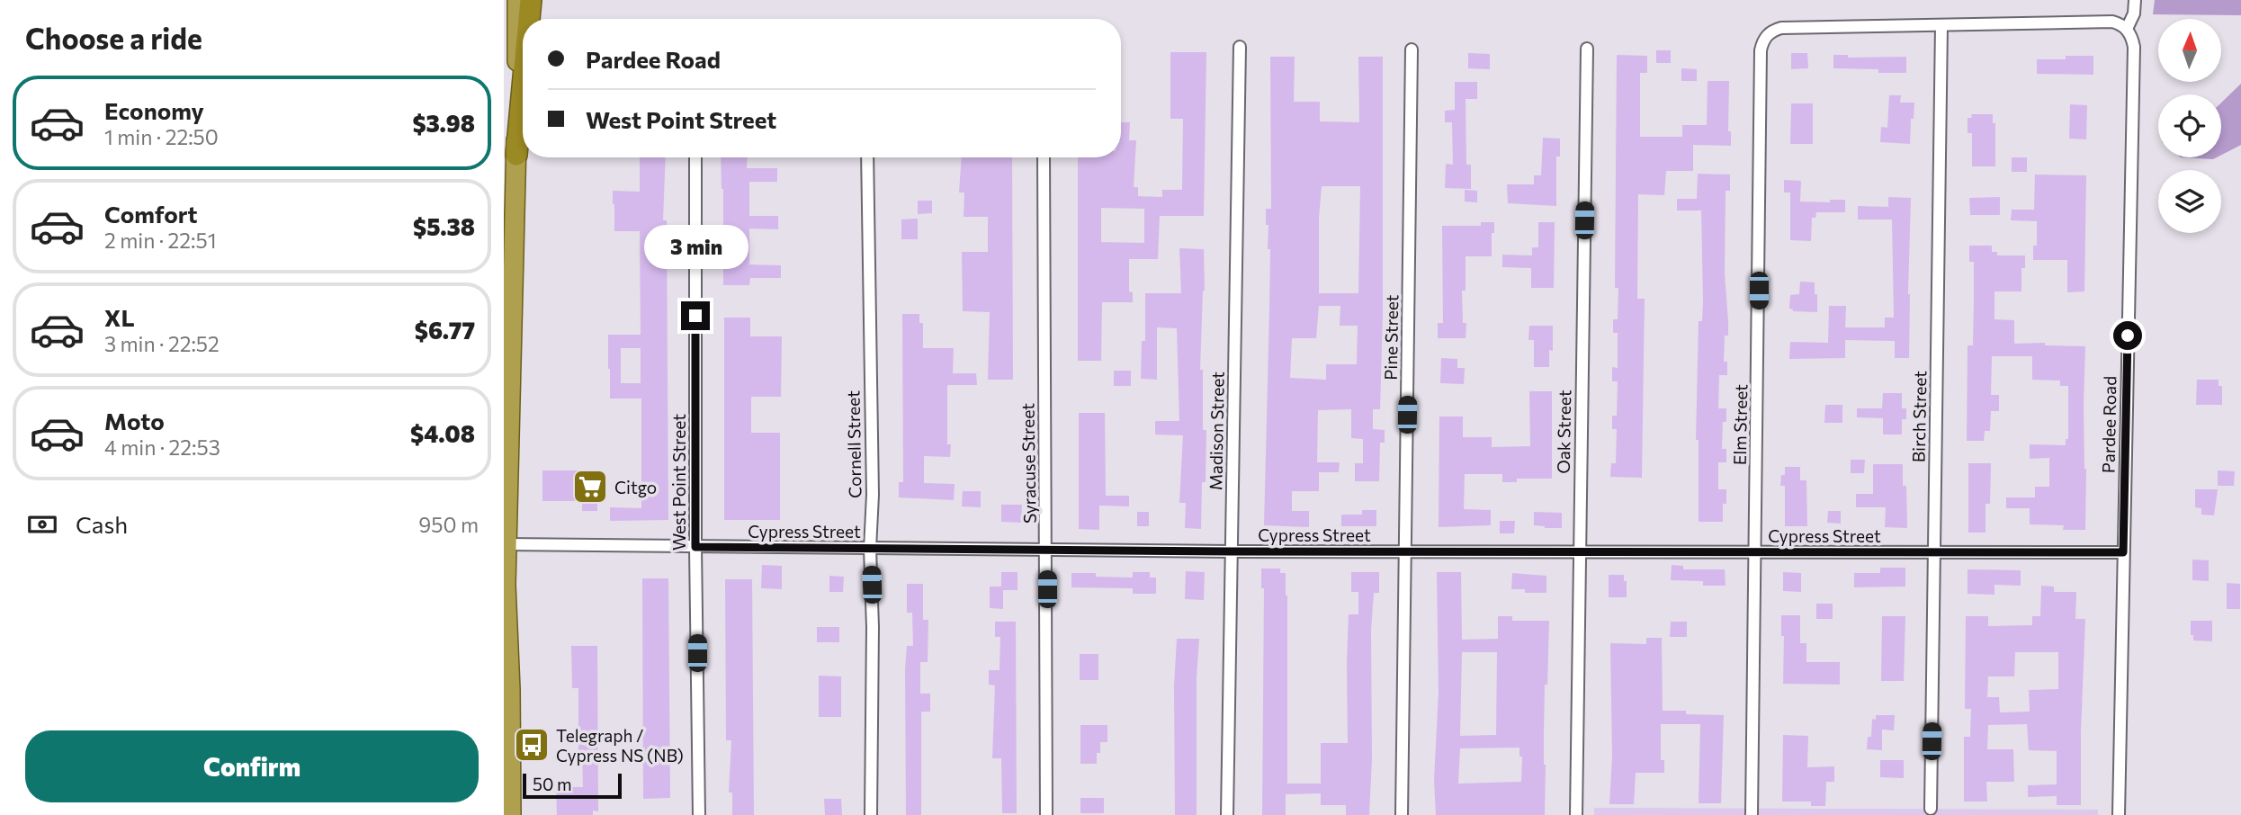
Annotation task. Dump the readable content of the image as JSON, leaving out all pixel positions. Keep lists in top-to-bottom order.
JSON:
{
  "streets": {
    "street": [
      "Pine Street",
      "Birch Street",
      "Elm Street",
      "Pardee Road",
      "Madison Street",
      "Oak Street",
      "Cornell Street",
      "Syracuse Street",
      "West Point Street",
      "Cypress Street"
    ]
  },
  "crossings": [
    ["Pine Street", "Cypress Street"],
    ["Birch Street", "Elm Street"],
    ["Birch Street", "Cypress Street"],
    ["Elm Street", "Cypress Street"],
    ["Pardee Road", "Cypress Street"],
    ["Madison Street", "Cypress Street"],
    ["Oak Street", "Cypress Street"],
    ["Cornell Street", "Cypress Street"],
    ["Syracuse Street", "Cypress Street"],
    ["West Point Street", "Cypress Street"]
  ],
  "places": {
    "supermarket": ["Citgo"],
    "bus stop": ["Telegraph / Cypress NS (NB)"]
  },
  "scale_bar": "50 m",
  "north": "top",
  "page": {
    "heading": "Choose a ride",
    "banner": ["Pardee Road", "West Point Street"],
    "list": [
      {
        "name": "Economy",
        "note": "1 min · 22:50",
        "value": "$3.98"
      },
      {
        "name": "Comfort",
        "note": "2 min · 22:51",
        "value": "$5.38"
      },
      {
        "name": "XL",
        "note": "3 min · 22:52",
        "value": "$6.77"
      },
      {
        "name": "Moto",
        "note": "4 min · 22:53",
        "value": "$4.08"
      }
    ],
    "bubble": "3 min",
    "pay": ["Cash", "950 m"],
    "buttons": "Confirm",
    "scale": "50 m"
  }
}
